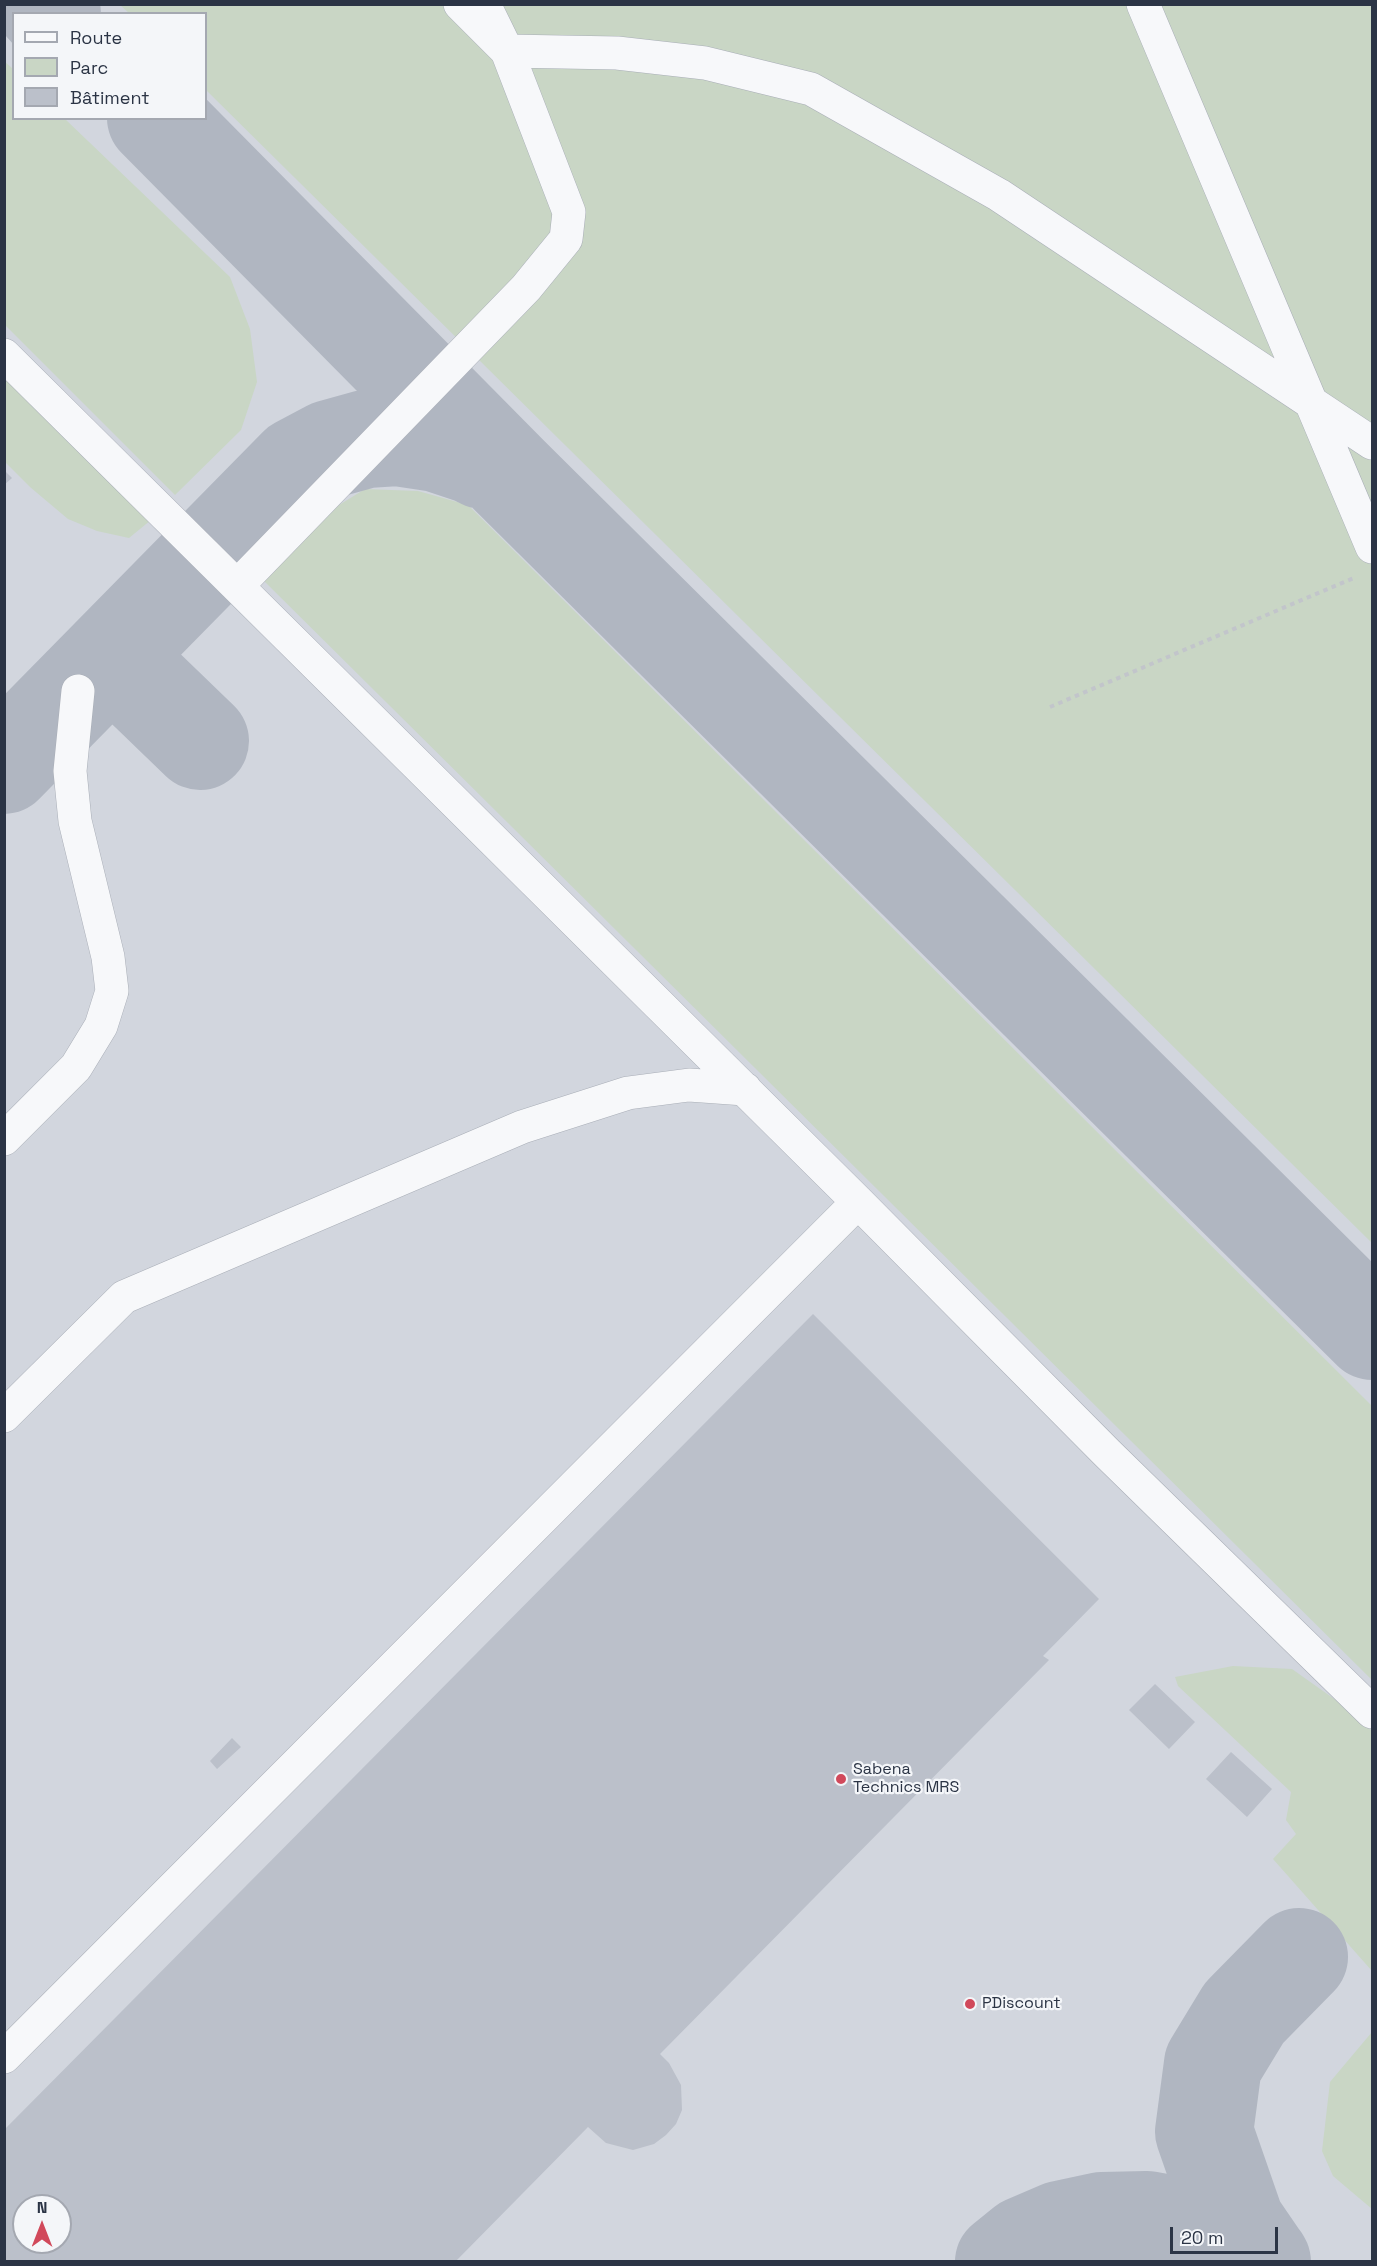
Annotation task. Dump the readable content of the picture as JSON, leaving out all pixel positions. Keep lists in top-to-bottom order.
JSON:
{
  "places": ["Sabena Technics MRS", "PDiscount"],
  "legend": ["Route", "Parc", "Bâtiment"],
  "scale_bar": "20 m",
  "north": "top"
}
